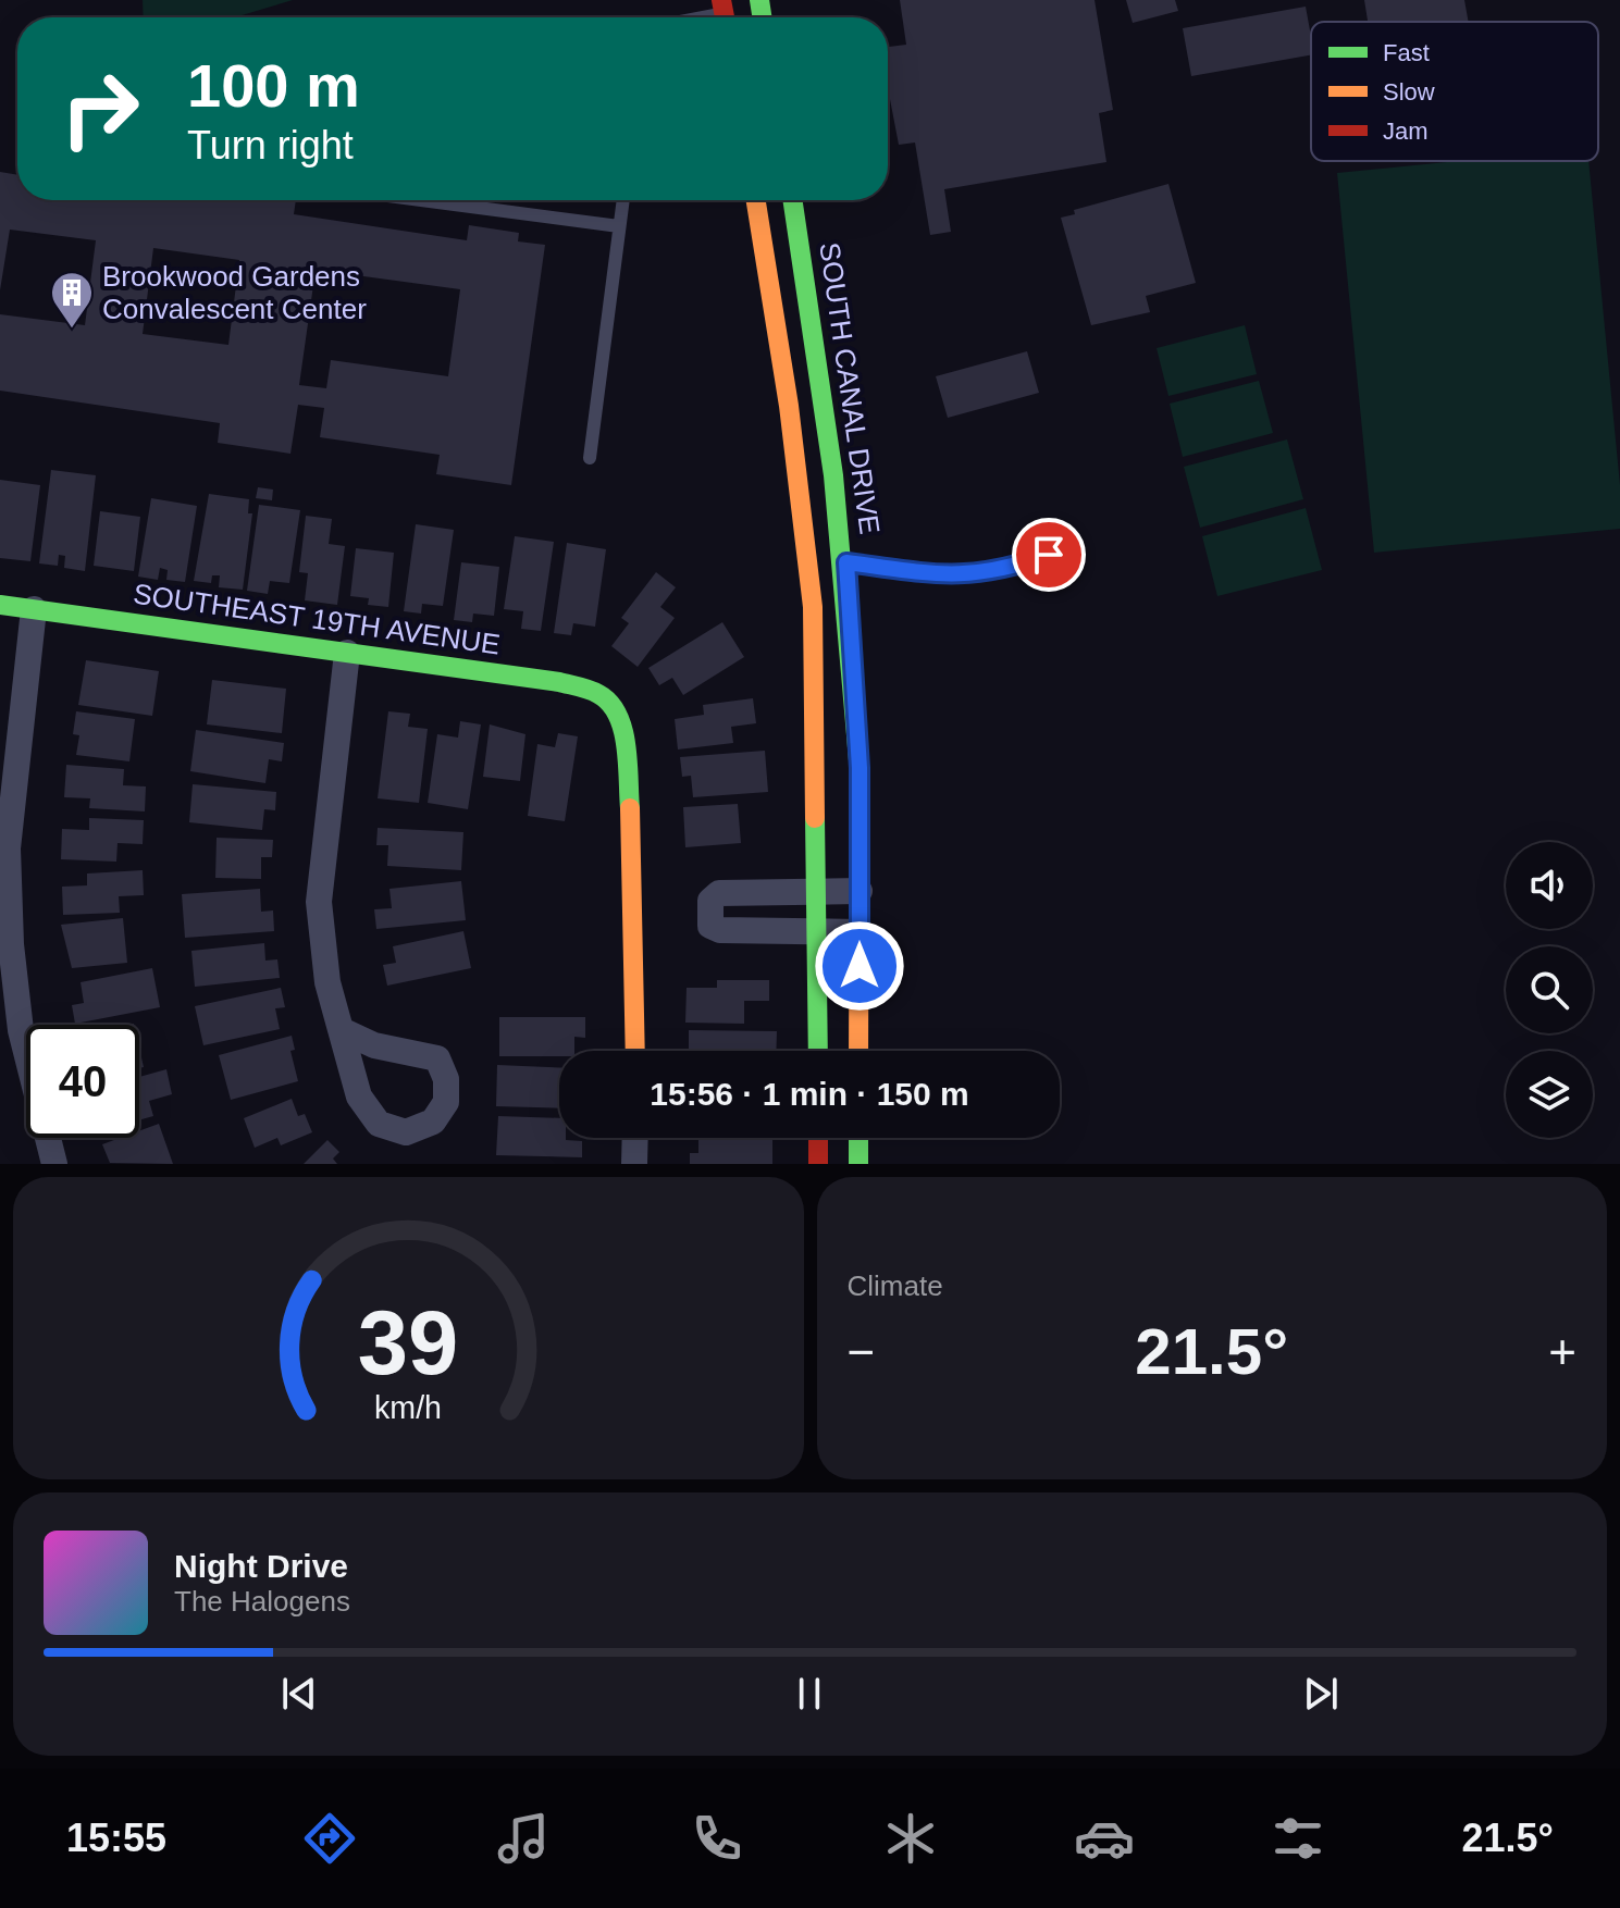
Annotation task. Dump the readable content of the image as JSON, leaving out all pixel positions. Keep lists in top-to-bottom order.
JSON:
{
  "streets": {
    "street": ["SOUTH CANAL DRIVE", "SOUTHEAST 19TH AVENUE"]
  },
  "places": {
    "building": ["Brookwood Gardens Convalescent Center"]
  },
  "legend": ["Fast", "Slow", "Jam"],
  "page": {
    "turn": ["100 m", "Turn right"],
    "limit": "40",
    "trip": "15:56 · 1 min · 150 m",
    "tile": "Climate",
    "heat": ["−", "21.5°", "+"],
    "song": ["Night Drive", "The Halogens"],
    "tabs": ["15:55", "21.5°"],
    "gauge": ["39", "km/h"]
  }
}
